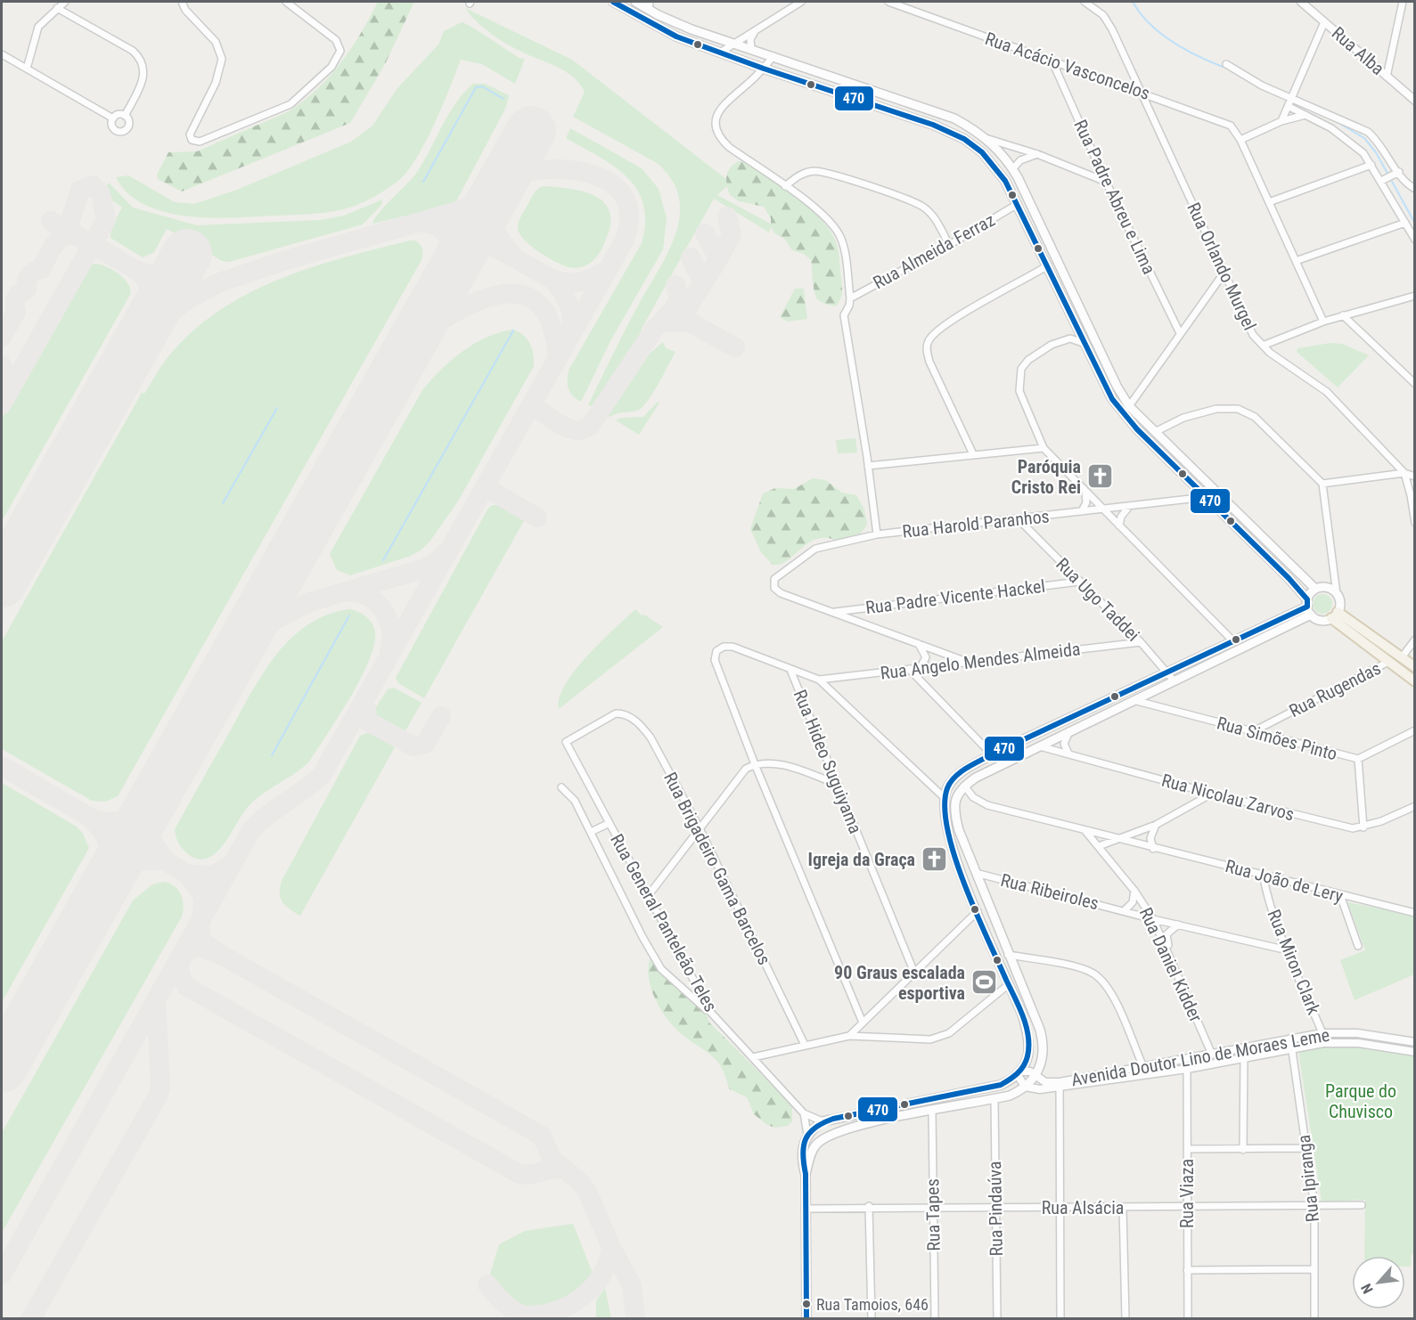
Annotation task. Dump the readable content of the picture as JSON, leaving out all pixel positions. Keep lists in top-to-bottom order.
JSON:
{
  "streets": {
    "main road": ["Avenida Doutor Lino de Moraes Leme"],
    "street": [
      "Rua Alba",
      "Rua Acácio Vasconcelos",
      "Rua Padre Abreu e Lima",
      "Rua Almeida Ferraz",
      "Rua Orlando Murgel",
      "Rua Harold Paranhos",
      "Rua Padre Vicente Hackel",
      "Rua Ugo Taddei",
      "Rua Angelo Mendes Almeida",
      "Rua Rugendas",
      "Rua Simões Pinto",
      "Rua Hideo Suguiyama",
      "Rua Nicolau Zarvos",
      "Rua Brigadeiro Gama Barcelos",
      "Rua João de Lery",
      "Rua Ribeiroles",
      "Rua General Panteleão Teles",
      "Rua Miron Clark",
      "Rua Daniel Kidder",
      "Rua Ipiranga",
      "Rua Viaza",
      "Rua Alsácia",
      "Rua Pindaúva",
      "Rua Tapes"
    ]
  },
  "crossings": [
    ["Rua Acácio Vasconcelos", "Rua Padre Abreu e Lima"],
    ["Rua Acácio Vasconcelos", "Rua Orlando Murgel"],
    ["Rua Harold Paranhos", "Rua Padre Vicente Hackel"],
    ["Rua Harold Paranhos", "Rua Ugo Taddei"],
    ["Rua Padre Vicente Hackel", "Rua Ugo Taddei"],
    ["Rua Ugo Taddei", "Rua Angelo Mendes Almeida"],
    ["Rua Rugendas", "Rua Simões Pinto"],
    ["Rua Brigadeiro Gama Barcelos", "Rua General Panteleão Teles"],
    ["Rua João de Lery", "Rua Miron Clark"],
    ["Rua João de Lery", "Rua Daniel Kidder"],
    ["Rua Ribeiroles", "Rua Miron Clark"],
    ["Rua Ribeiroles", "Rua Daniel Kidder"],
    ["Rua Miron Clark", "Avenida Doutor Lino de Moraes Leme"],
    ["Rua Daniel Kidder", "Avenida Doutor Lino de Moraes Leme"],
    ["Avenida Doutor Lino de Moraes Leme", "Rua Ipiranga"],
    ["Avenida Doutor Lino de Moraes Leme", "Rua Viaza"],
    ["Avenida Doutor Lino de Moraes Leme", "Rua Pindaúva"],
    ["Avenida Doutor Lino de Moraes Leme", "Rua Tapes"],
    ["Rua Ipiranga", "Rua Alsácia"],
    ["Rua Viaza", "Rua Alsácia"],
    ["Rua Alsácia", "Rua Pindaúva"],
    ["Rua Alsácia", "Rua Tapes"]
  ],
  "parks": ["Parque do Chuvisco"],
  "places": {
    "church": ["Paróquia Cristo Rei", "Igreja da Graça"],
    "sports": ["90 Graus escalada esportiva"],
    "other": ["Rua Tamoios, 646"]
  },
  "lines": ["transit line 470"],
  "north": "bottom left"
}
